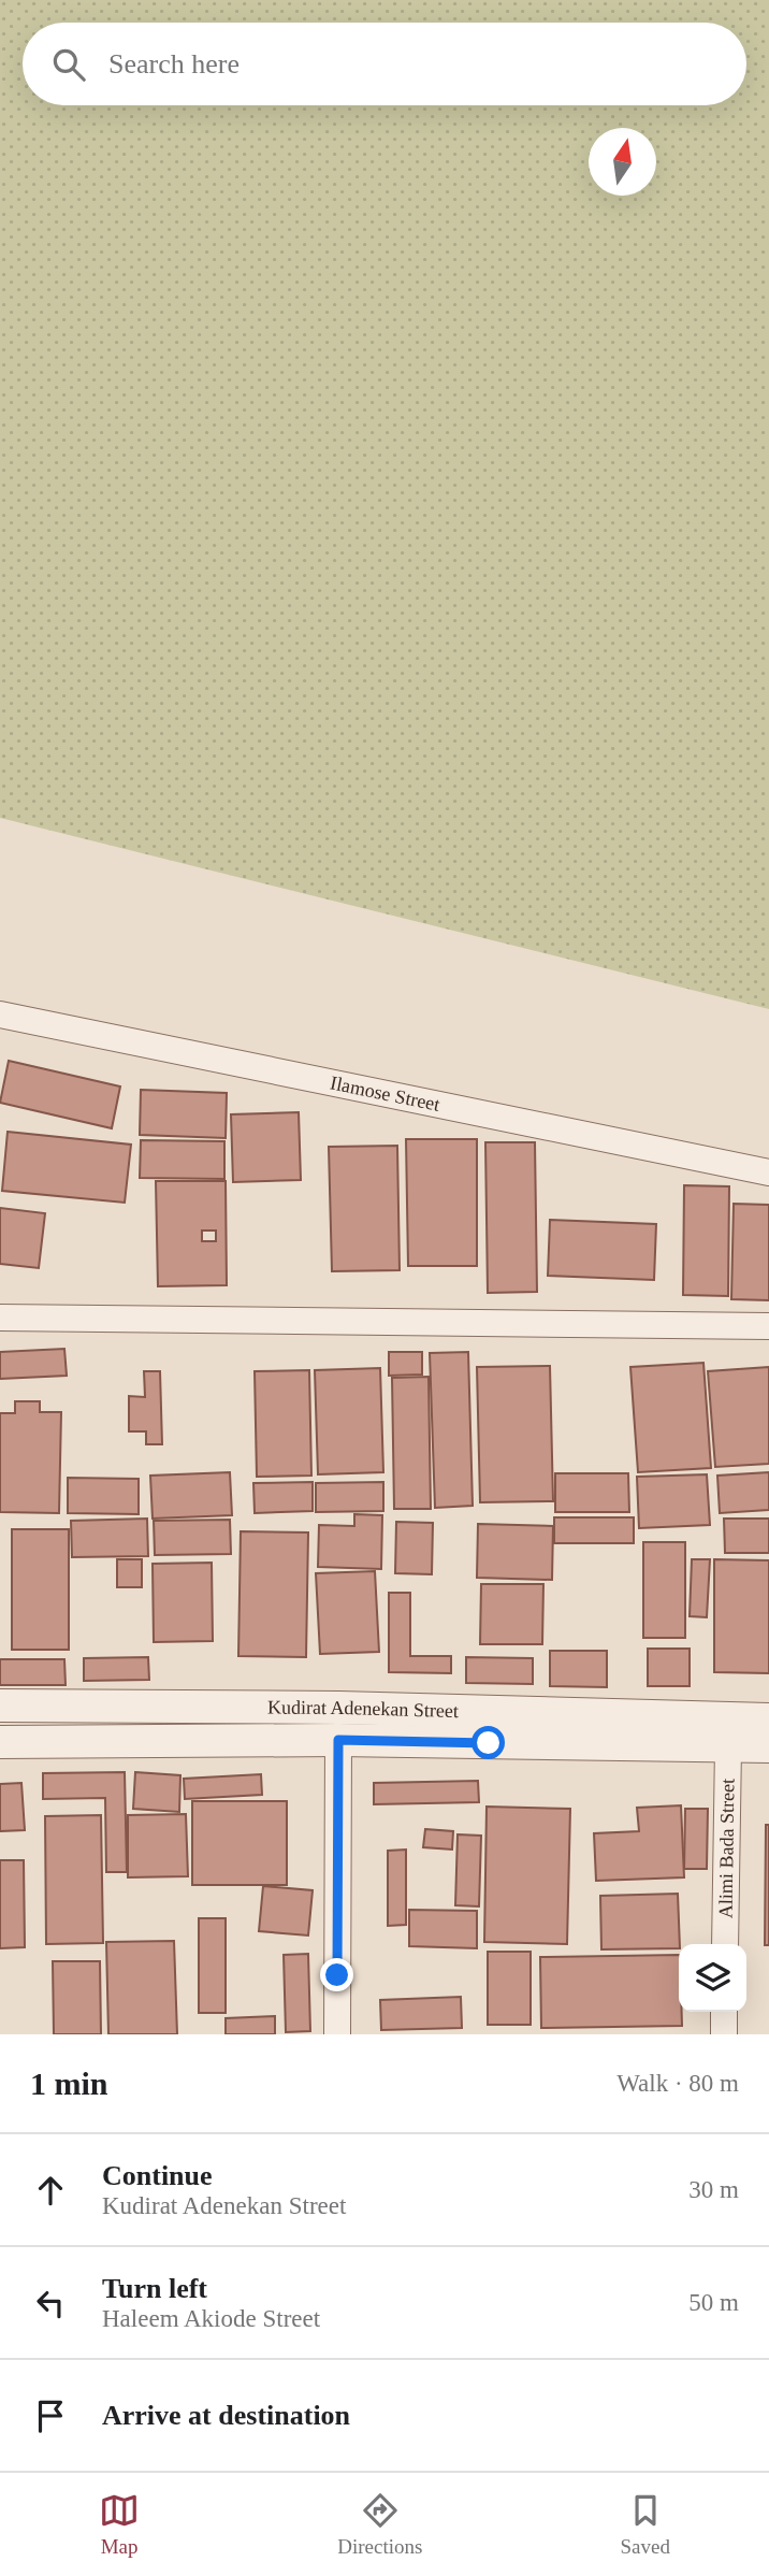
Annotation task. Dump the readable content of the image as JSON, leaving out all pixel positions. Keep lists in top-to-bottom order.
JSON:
{
  "streets": {
    "street": ["Ilamose Street", "Kudirat Adenekan Street", "Alimi Bada Street"]
  },
  "crossings": [
    ["Kudirat Adenekan Street", "Alimi Bada Street"]
  ],
  "north": "top",
  "page": {
    "search": "Search here",
    "heading": ["1 min", "Walk · 80 m"],
    "list": [
      ["Continue", "Kudirat Adenekan Street", "30 m"],
      ["Turn left", "Haleem Akiode Street", "50 m"],
      "Arrive at destination"
    ],
    "nav": ["Map", "Directions", "Saved"]
  }
}
